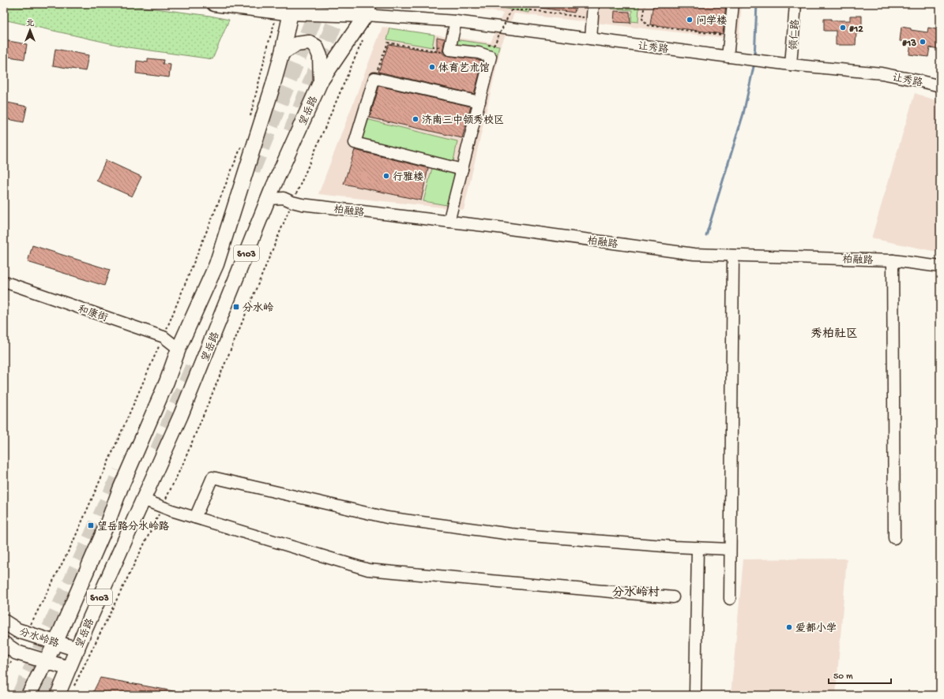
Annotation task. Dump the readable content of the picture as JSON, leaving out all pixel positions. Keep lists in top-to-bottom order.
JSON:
{
  "streets": {
    "main road": ["望岳路", "S103", "分水岭路"],
    "street": [
      "领仁路",
      "让秀路",
      "柏融路",
      "和康街"
    ]
  },
  "crossings": [
    ["领仁路", "让秀路"],
    ["让秀路", "望岳路"],
    ["望岳路", "柏融路"],
    ["望岳路", "分水岭路"],
    ["S103", "和康街"],
    ["S103", "分水岭路"]
  ],
  "districts": ["秀柏社区", "分水岭村"],
  "places": {
    "other": [
      "问学楼",
      "#12",
      "#13",
      "体育艺术馆",
      "济南三中领秀校区",
      "行雅楼",
      "爱都小学"
    ],
    "transit": ["分水岭", "望岳路分水岭路"]
  },
  "scale_bar": "50 m",
  "north": "top"
}
